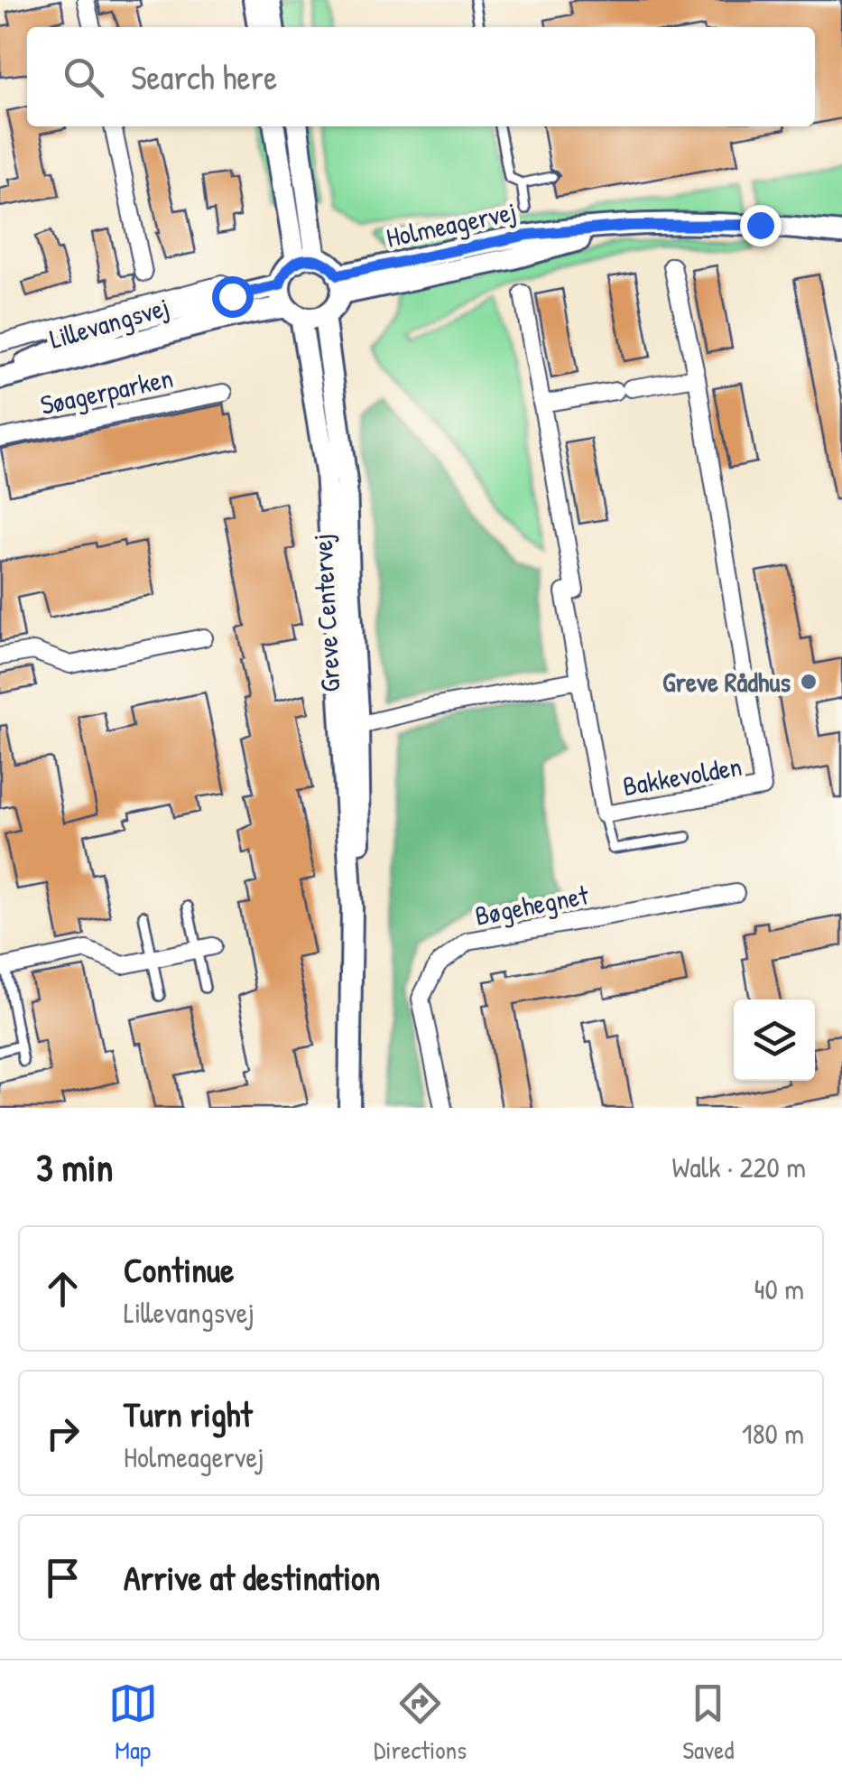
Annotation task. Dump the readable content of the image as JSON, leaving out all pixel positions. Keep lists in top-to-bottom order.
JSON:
{
  "streets": {
    "street": [
      "Holmeagervej",
      "Lillevangsvej",
      "Søagerparken",
      "Greve Centervej",
      "Bakkevolden",
      "Bøgehegnet"
    ]
  },
  "crossings": [
    ["Holmeagervej", "Lillevangsvej"],
    ["Holmeagervej", "Greve Centervej"],
    ["Lillevangsvej", "Greve Centervej"]
  ],
  "places": ["Greve Rådhus"],
  "page": {
    "search": "Search here",
    "heading": ["3 min", "Walk · 220 m"],
    "list": [
      ["Continue", "Lillevangsvej", "40 m"],
      ["Turn right", "Holmeagervej", "180 m"],
      "Arrive at destination"
    ],
    "nav": ["Map", "Directions", "Saved"]
  }
}
